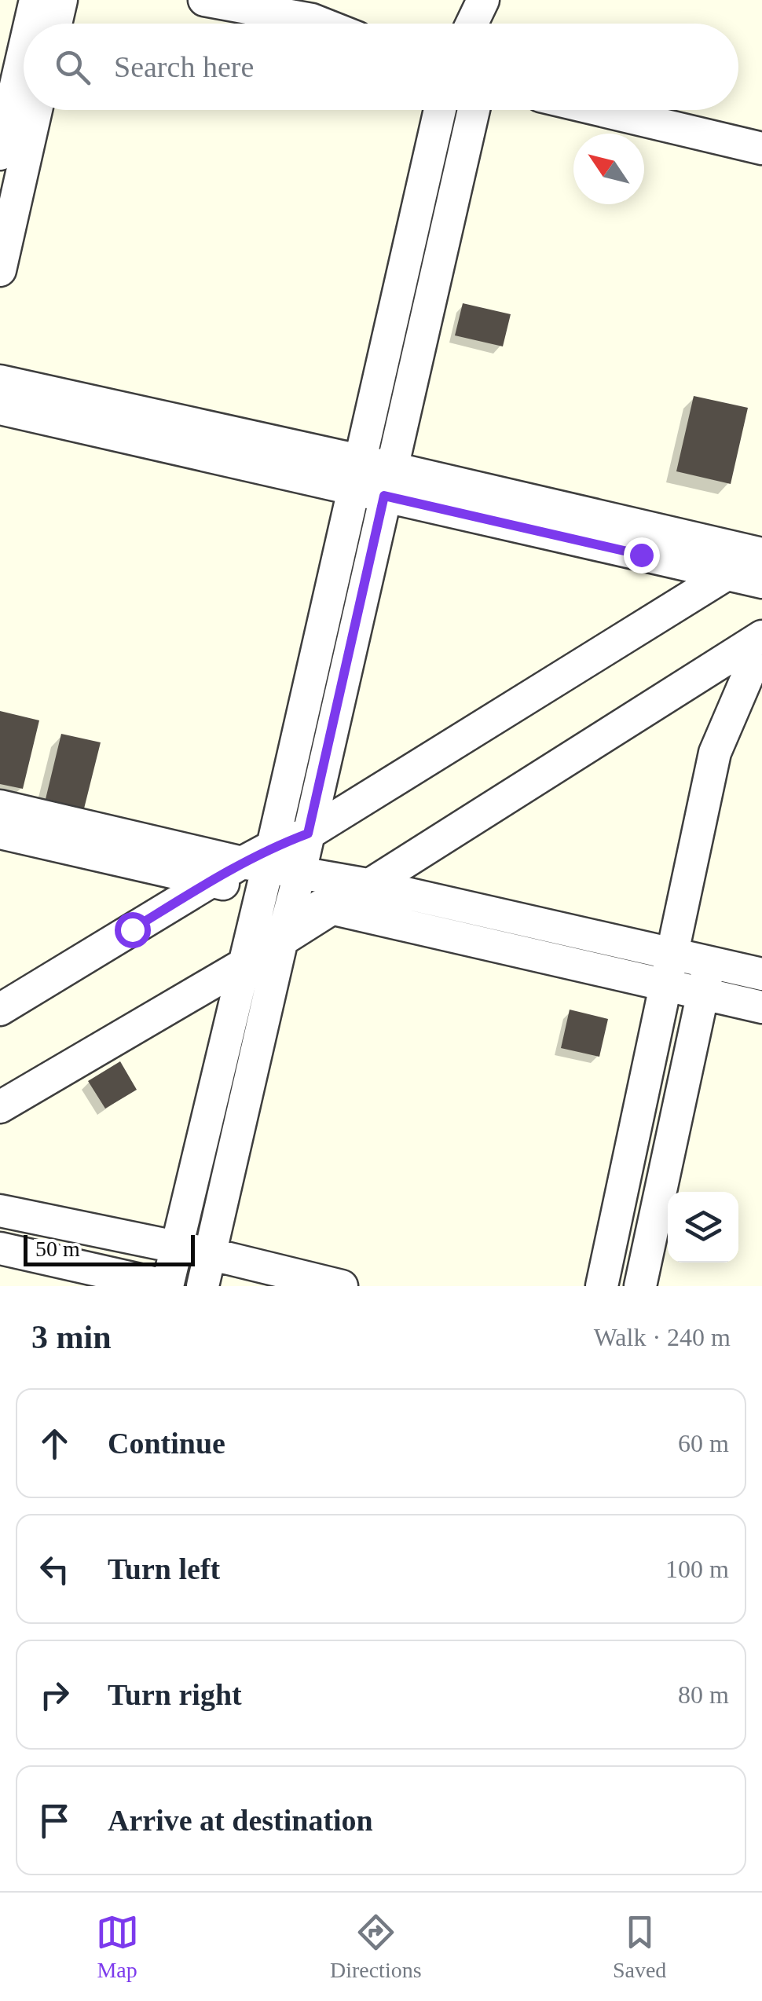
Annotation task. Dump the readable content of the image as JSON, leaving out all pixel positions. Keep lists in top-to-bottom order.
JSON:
{
  "scale_bar": "50 m",
  "north": "top left",
  "page": {
    "search": "Search here",
    "scale": "50 m",
    "heading": ["3 min", "Walk · 240 m"],
    "list": [
      ["Continue", "60 m"],
      ["Turn left", "100 m"],
      ["Turn right", "80 m"],
      "Arrive at destination"
    ],
    "nav": ["Map", "Directions", "Saved"]
  }
}
